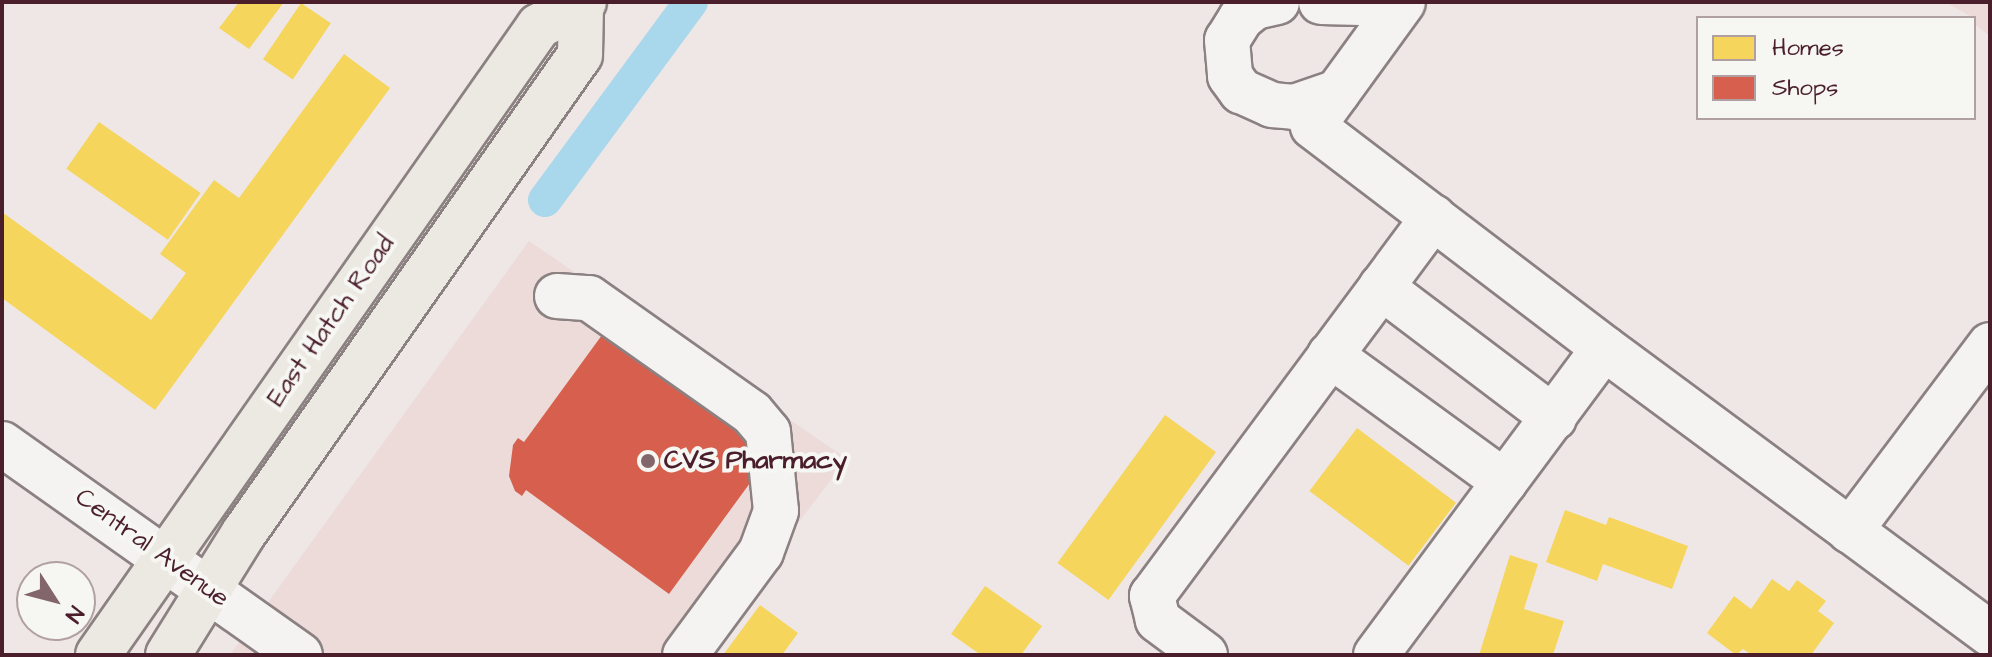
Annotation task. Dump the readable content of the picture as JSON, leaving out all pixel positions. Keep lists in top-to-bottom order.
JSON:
{
  "streets": {
    "main road": ["East Hatch Road"],
    "street": ["Central Avenue"]
  },
  "crossings": [
    ["East Hatch Road", "Central Avenue"]
  ],
  "places": ["CVS Pharmacy"],
  "legend": ["Homes", "Shops"],
  "north": "bottom right"
}
